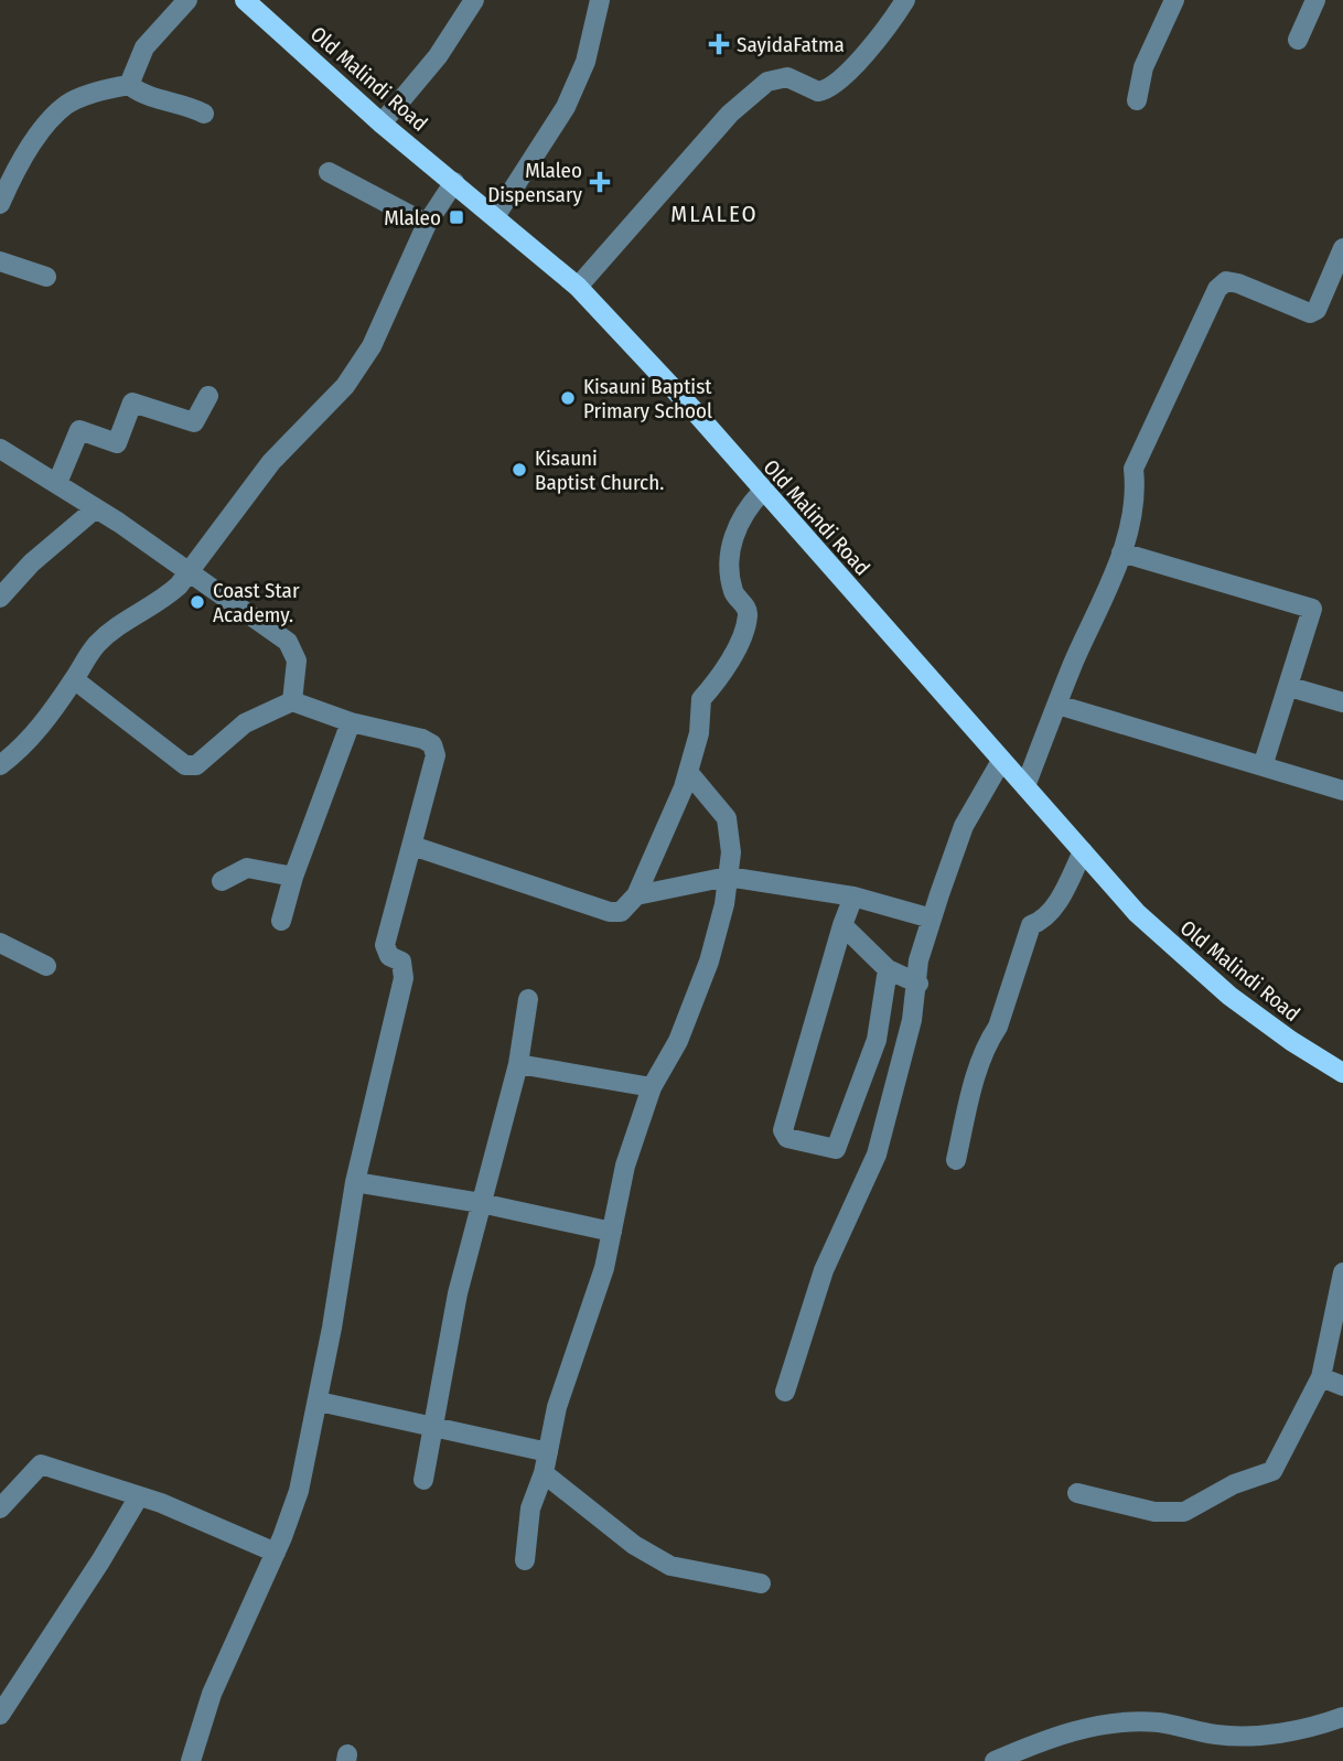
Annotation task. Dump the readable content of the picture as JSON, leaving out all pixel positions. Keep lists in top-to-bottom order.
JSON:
{
  "streets": {
    "main road": ["Old Malindi Road"]
  },
  "districts": ["MLALEO"],
  "places": {
    "health": ["SayidaFatma", "Mlaleo Dispensary"],
    "transit": ["Mlaleo"],
    "other": ["Kisauni Baptist Primary School", "Kisauni Baptist Church.", "Coast Star Academy."]
  }
}
